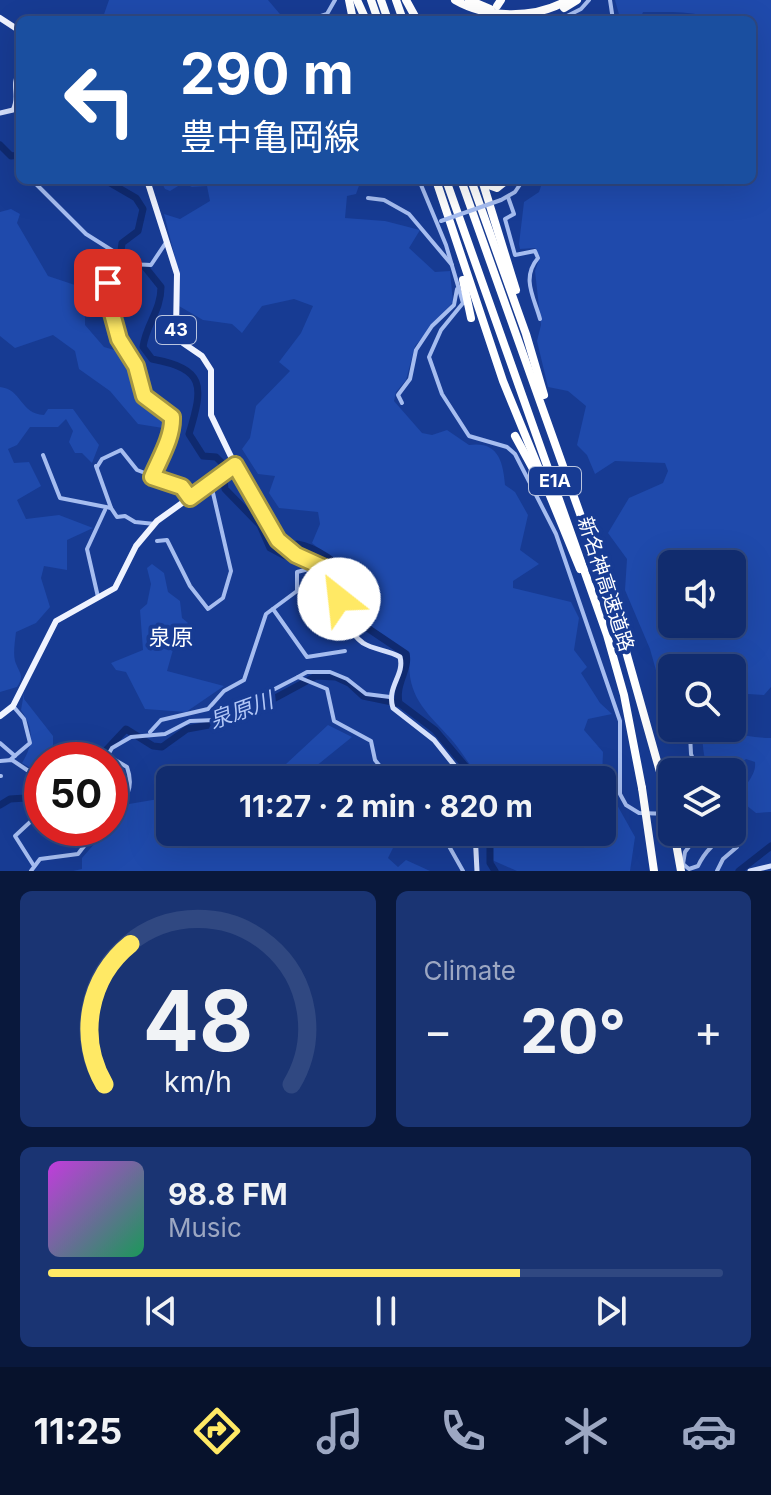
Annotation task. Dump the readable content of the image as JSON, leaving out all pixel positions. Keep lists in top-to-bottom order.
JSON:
{
  "streets": {
    "highway": ["E1A", "新名神高速道路"],
    "main road": ["43"]
  },
  "districts": ["泉原"],
  "water": ["泉原川"],
  "page": {
    "turn": ["290 m", "豊中亀岡線"],
    "limit": "50",
    "trip": "11:27 · 2 min · 820 m",
    "tile": "Climate",
    "heat": ["−", "20°", "+"],
    "song": ["98.8 FM", "Music"],
    "tabs": "11:25",
    "gauge": ["48", "km/h"]
  }
}
